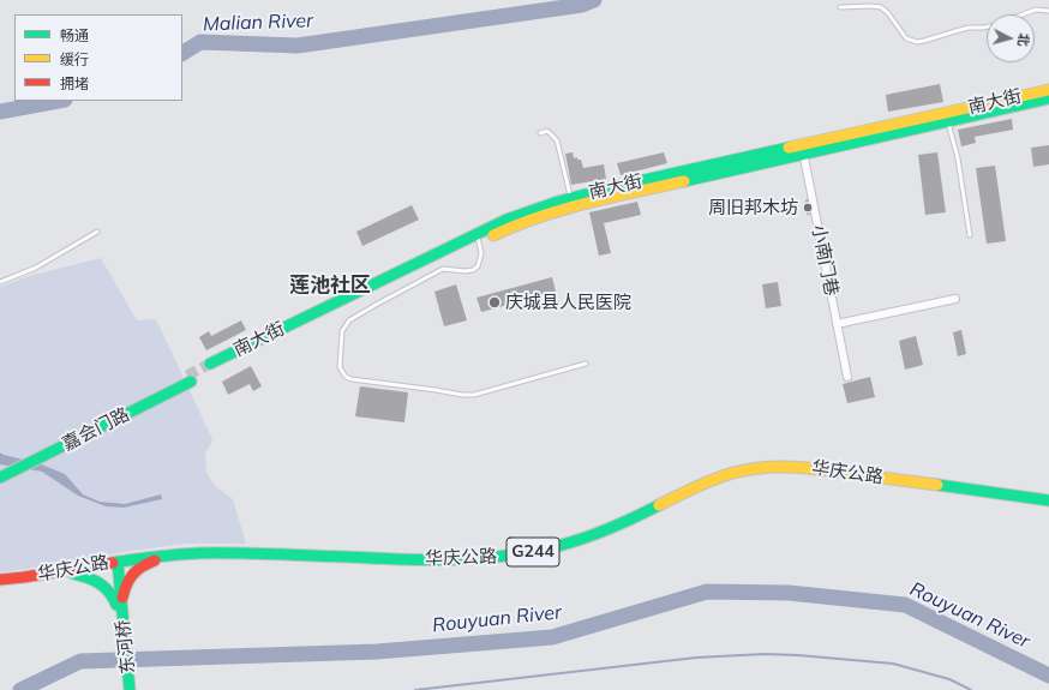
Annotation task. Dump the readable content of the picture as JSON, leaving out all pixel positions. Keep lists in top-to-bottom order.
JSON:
{
  "streets": {
    "main road": [
      "南大街",
      "嘉会门路",
      "华庆公路",
      "G244",
      "东河桥"
    ],
    "street": ["小南门巷"]
  },
  "crossings": [
    ["南大街", "小南门巷"]
  ],
  "districts": ["莲池社区"],
  "water": ["Malian River", "Rouyuan River"],
  "places": ["周旧邦木坊", "庆城县人民医院"],
  "legend": ["畅通", "缓行", "拥堵"],
  "north": "right"
}
